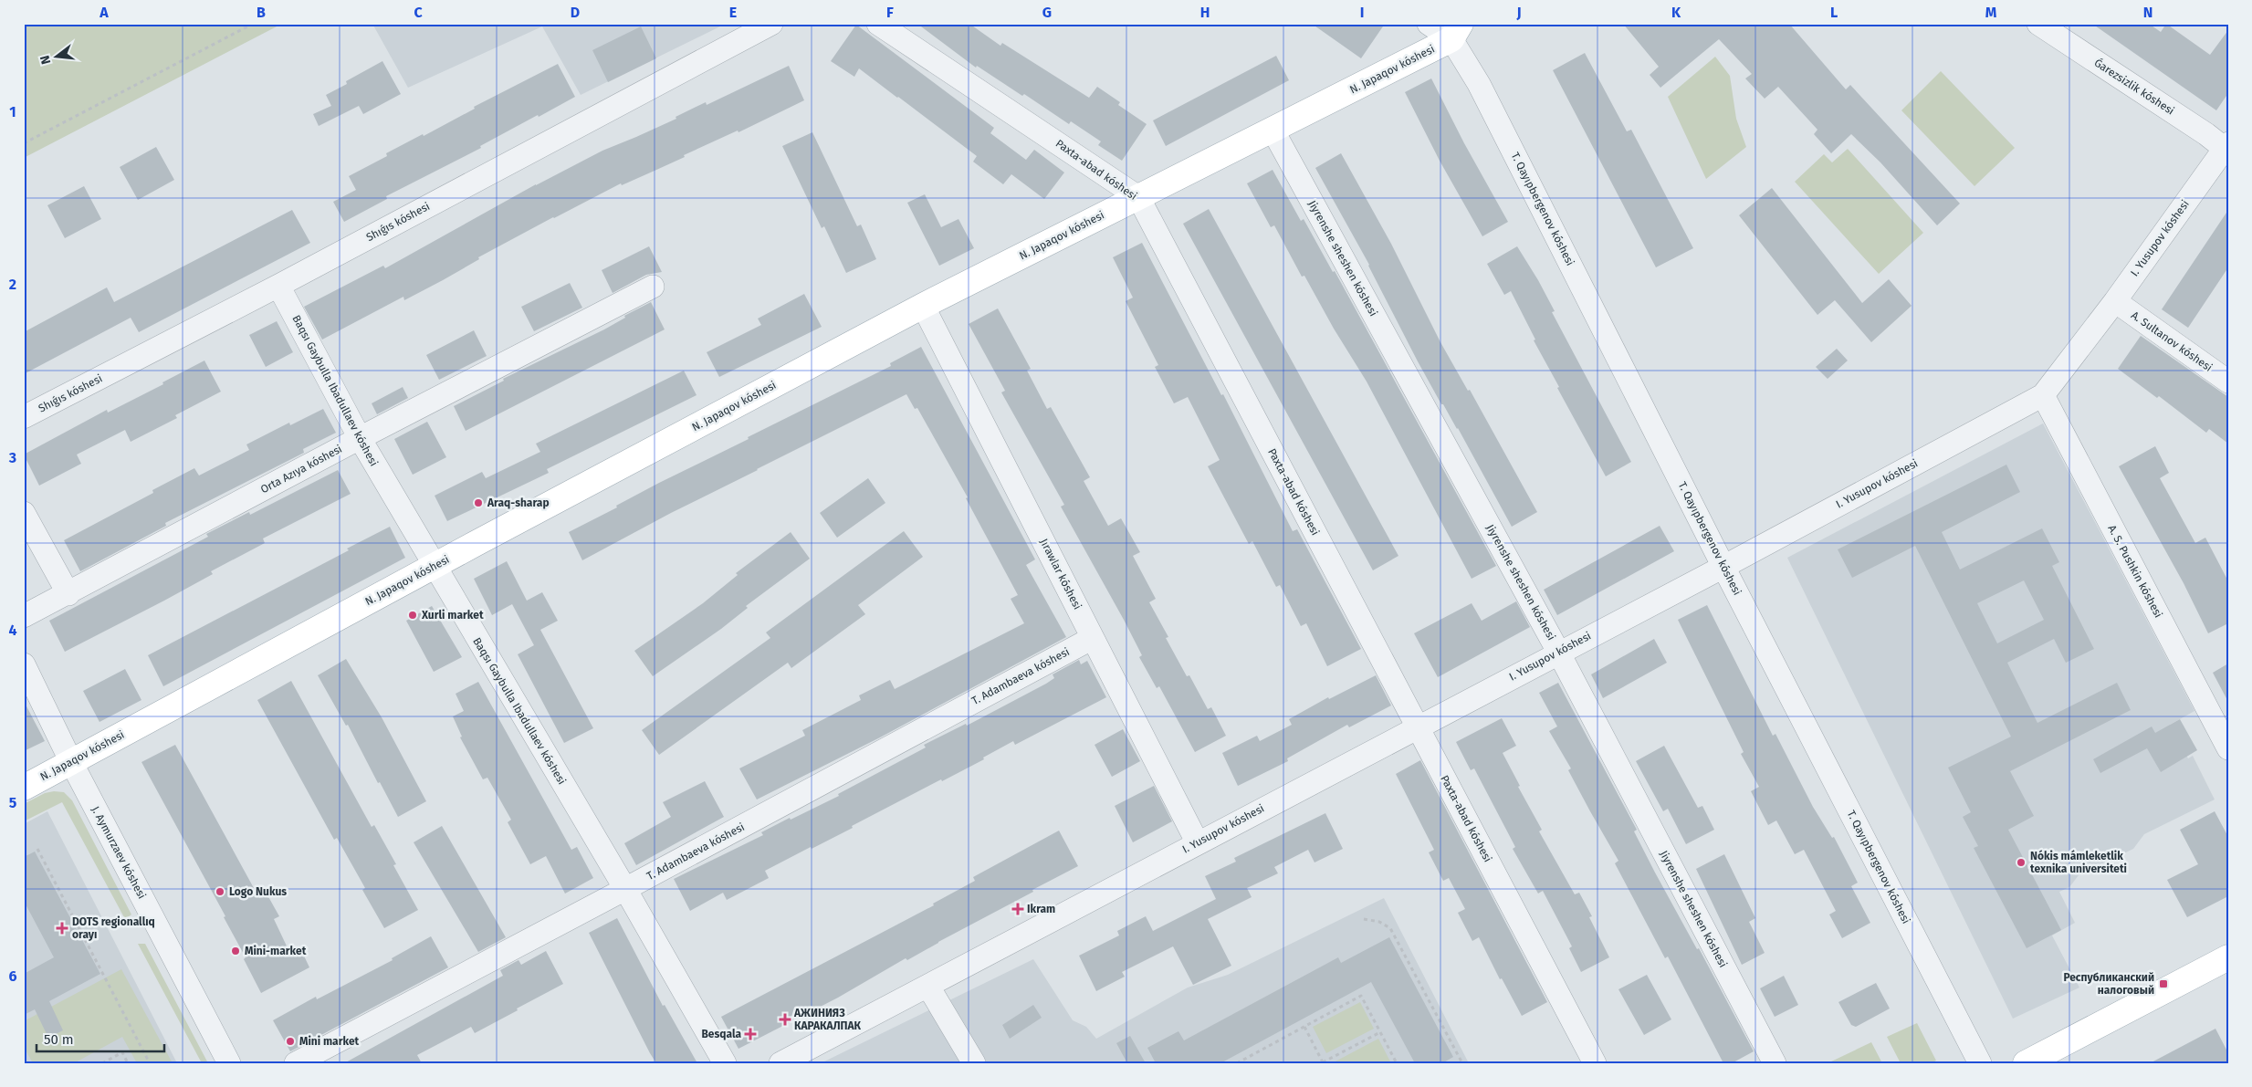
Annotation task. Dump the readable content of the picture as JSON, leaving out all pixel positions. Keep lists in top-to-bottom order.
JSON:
{
  "streets": {
    "main road": ["N. Japaqov kóshesi"],
    "street": [
      "Ǵarezsizlik kóshesi",
      "Paxta-abad kóshesi",
      "T. Qayıpbergenov kóshesi",
      "Shıǵıs kóshesi",
      "I. Yusupov kóshesi",
      "Jiyrenshe sheshen kóshesi",
      "A. Sultanov kóshesi",
      "Baqsı Gaybulla Ibadullaev kóshesi",
      "Orta Azıya kóshesi",
      "A. S. Pushkin kóshesi",
      "Jırawlar kóshesi",
      "T. Adambaeva kóshesi",
      "J. Aymurzaev kóshesi"
    ]
  },
  "crossings": [
    ["N. Japaqov kóshesi", "Paxta-abad kóshesi"],
    ["N. Japaqov kóshesi", "T. Qayıpbergenov kóshesi"],
    ["N. Japaqov kóshesi", "Jiyrenshe sheshen kóshesi"],
    ["N. Japaqov kóshesi", "Baqsı Gaybulla Ibadullaev kóshesi"],
    ["N. Japaqov kóshesi", "Jırawlar kóshesi"],
    ["N. Japaqov kóshesi", "J. Aymurzaev kóshesi"],
    ["Ǵarezsizlik kóshesi", "I. Yusupov kóshesi"],
    ["Paxta-abad kóshesi", "I. Yusupov kóshesi"],
    ["T. Qayıpbergenov kóshesi", "I. Yusupov kóshesi"],
    ["Shıǵıs kóshesi", "Baqsı Gaybulla Ibadullaev kóshesi"],
    ["I. Yusupov kóshesi", "Jiyrenshe sheshen kóshesi"],
    ["I. Yusupov kóshesi", "A. Sultanov kóshesi"],
    ["I. Yusupov kóshesi", "A. S. Pushkin kóshesi"],
    ["I. Yusupov kóshesi", "Jırawlar kóshesi"],
    ["Baqsı Gaybulla Ibadullaev kóshesi", "Orta Azıya kóshesi"],
    ["Baqsı Gaybulla Ibadullaev kóshesi", "T. Adambaeva kóshesi"],
    ["Jırawlar kóshesi", "T. Adambaeva kóshesi"]
  ],
  "places": {
    "other": [
      "Araq-sharap",
      "Xurli market",
      "Nókis mámleketlik texnika universiteti",
      "Logo Nukus",
      "Mini-market",
      "Mini market"
    ],
    "health": [
      "Ikram",
      "DOTS regionallıq orayı",
      "АЖИНИЯЗ КАРАКАЛПАК",
      "Besqala"
    ],
    "transit": ["Республиканский налоговый"]
  },
  "scale_bar": "50 m",
  "north": "left",
  "grid": {
    "columns": [
      "A",
      "B",
      "C",
      "D",
      "E",
      "F",
      "G",
      "H",
      "I",
      "J",
      "K",
      "L",
      "M",
      "N"
    ],
    "rows": [
      "1",
      "2",
      "3",
      "4",
      "5",
      "6"
    ]
  }
}
